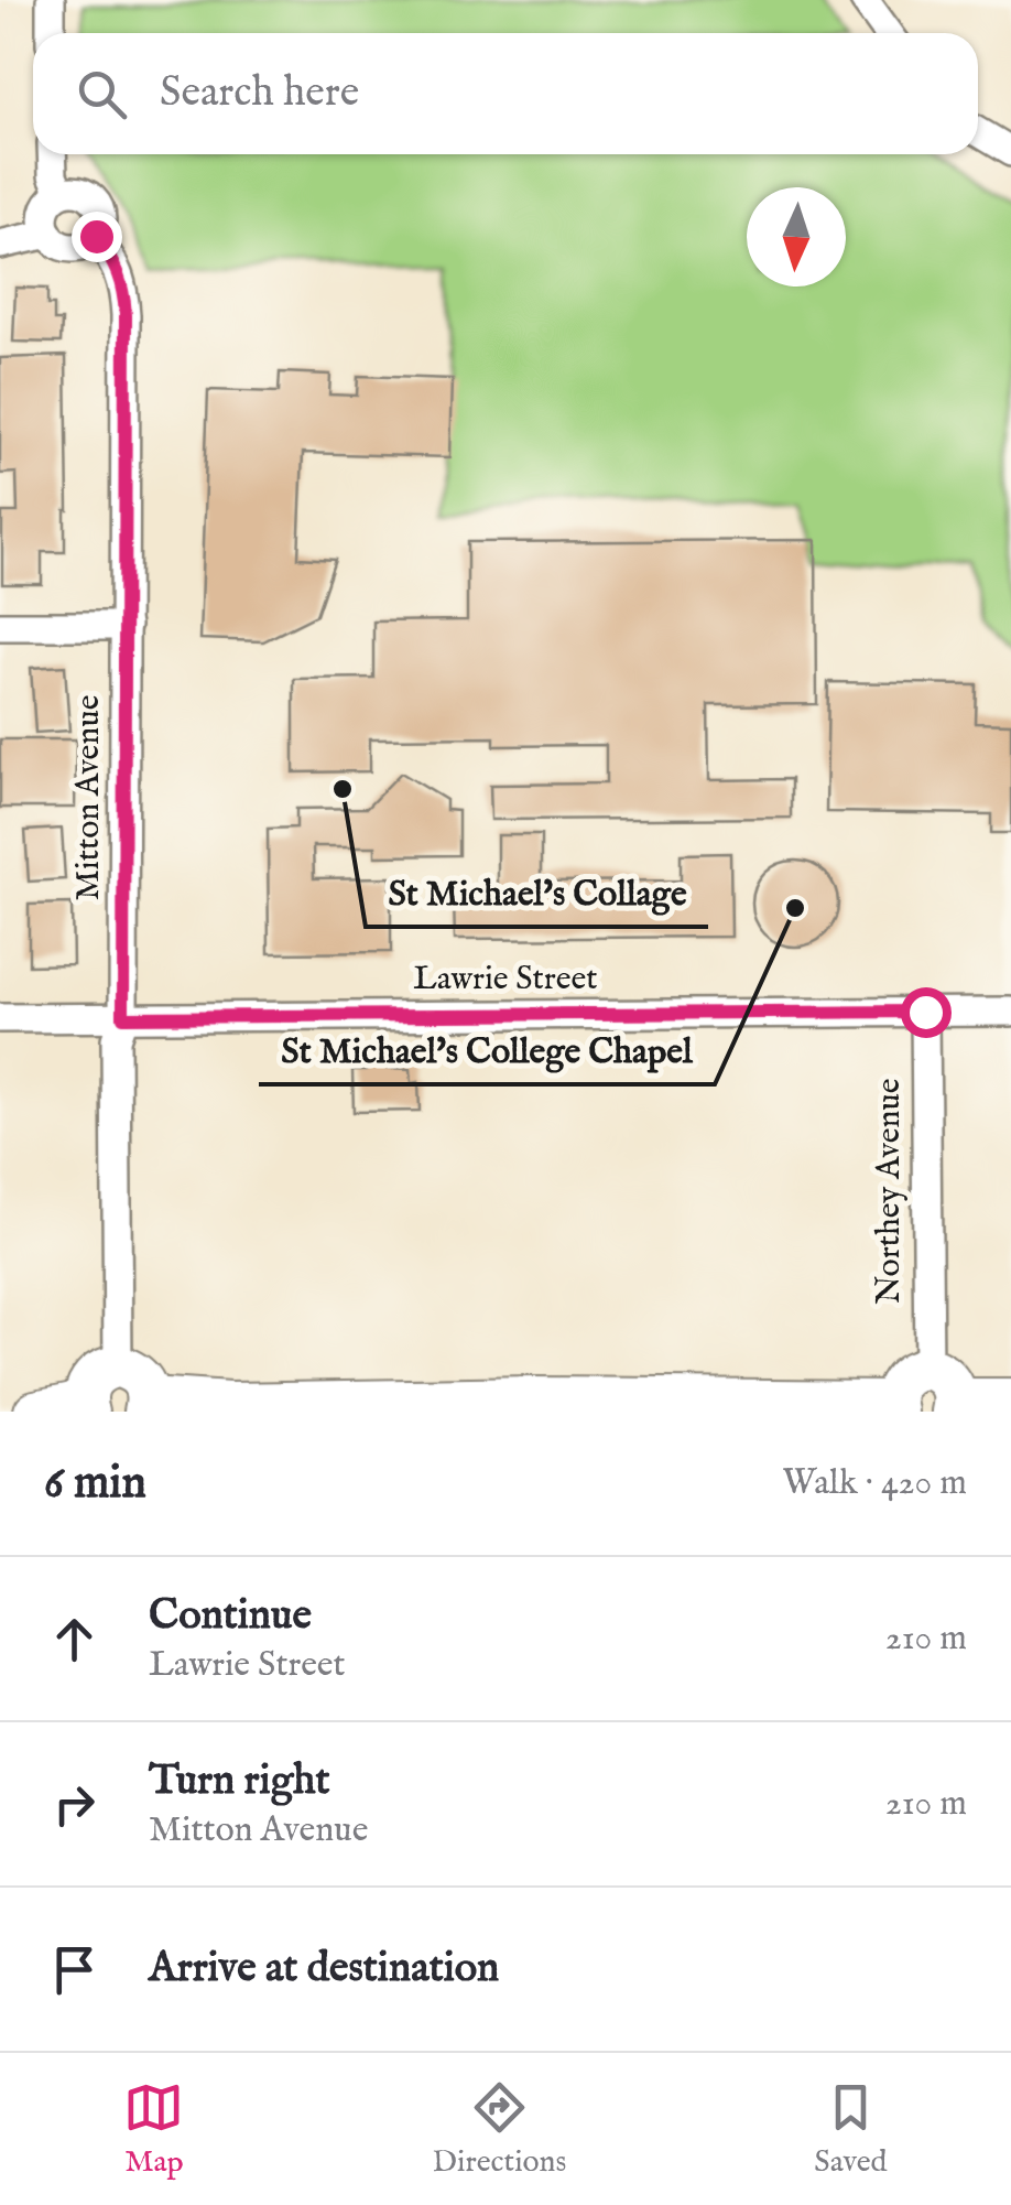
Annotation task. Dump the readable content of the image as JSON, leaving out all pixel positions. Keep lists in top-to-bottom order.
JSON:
{
  "streets": {
    "street": ["Mitton Avenue", "Lawrie Street", "Northey Avenue"]
  },
  "crossings": [
    ["Mitton Avenue", "Lawrie Street"],
    ["Lawrie Street", "Northey Avenue"]
  ],
  "places": ["St Michael's Collage", "St Michael's College Chapel"],
  "north": "bottom",
  "page": {
    "search": "Search here",
    "heading": ["6 min", "Walk · 420 m"],
    "list": [
      ["Continue", "Lawrie Street", "210 m"],
      ["Turn right", "Mitton Avenue", "210 m"],
      "Arrive at destination"
    ],
    "nav": ["Map", "Directions", "Saved"]
  }
}
